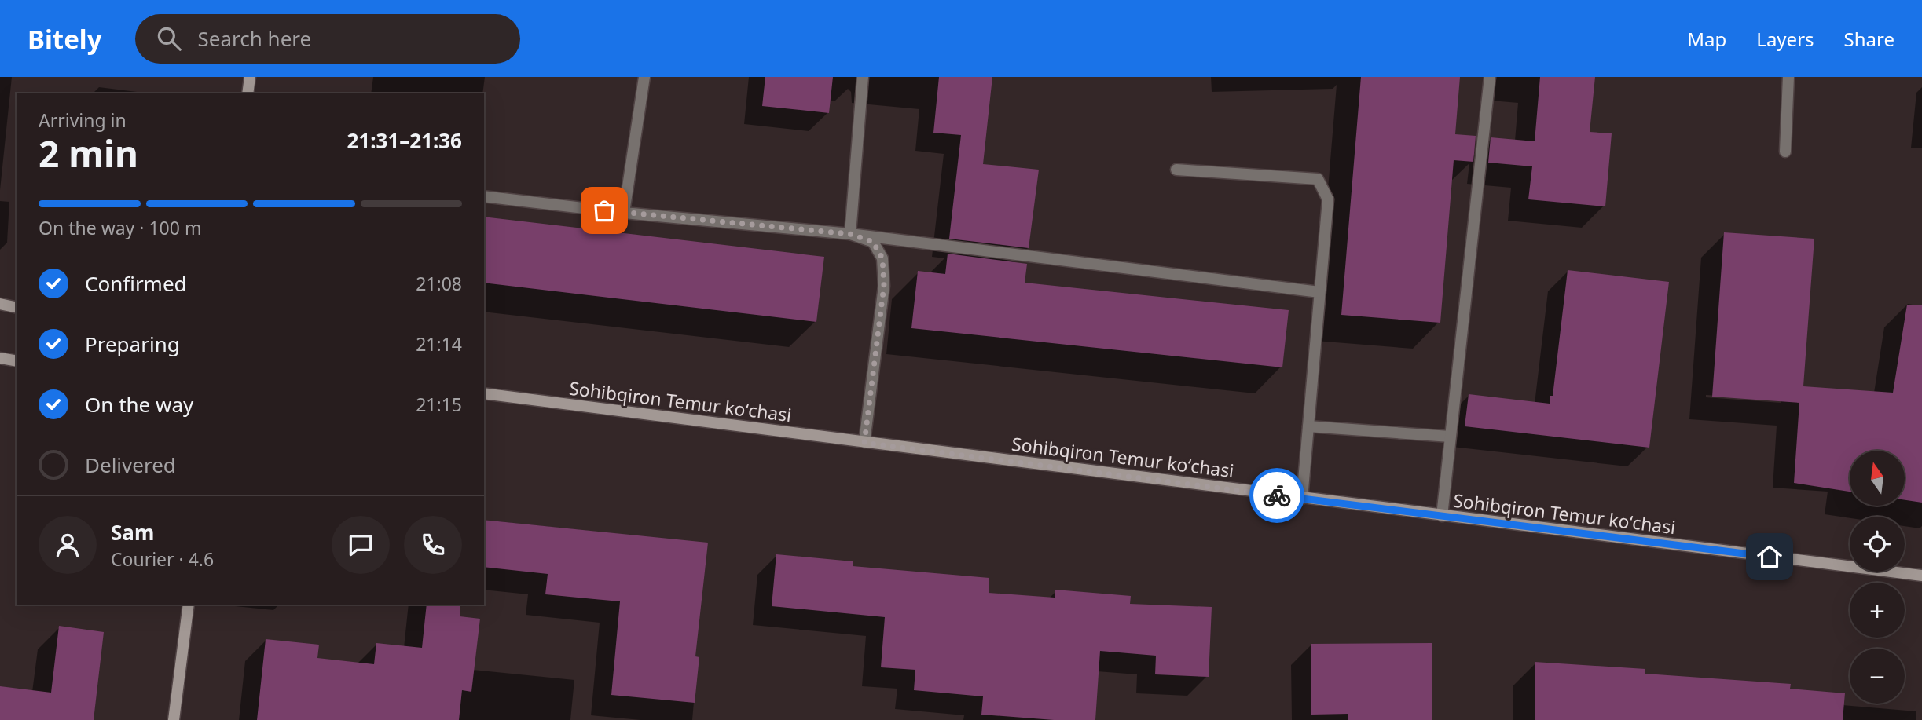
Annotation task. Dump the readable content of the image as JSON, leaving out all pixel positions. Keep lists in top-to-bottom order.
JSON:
{
  "streets": {
    "main road": ["Sohibqiron Temur koʻchasi"]
  },
  "north": "top",
  "page": {
    "header": "Bitely",
    "search": "Search here",
    "nav": ["Map", "Layers", "Share"],
    "heading": ["2 min", "Arriving in", "21:31–21:36"],
    "panel": ["Sam", "Courier · 4.6"],
    "bar": "On the way · 100 m",
    "list": [
      ["Confirmed", "21:08"],
      ["Preparing", "21:14"],
      ["On the way", "21:15"],
      "Delivered"
    ],
    "map_buttons": ["+", "−"]
  }
}
